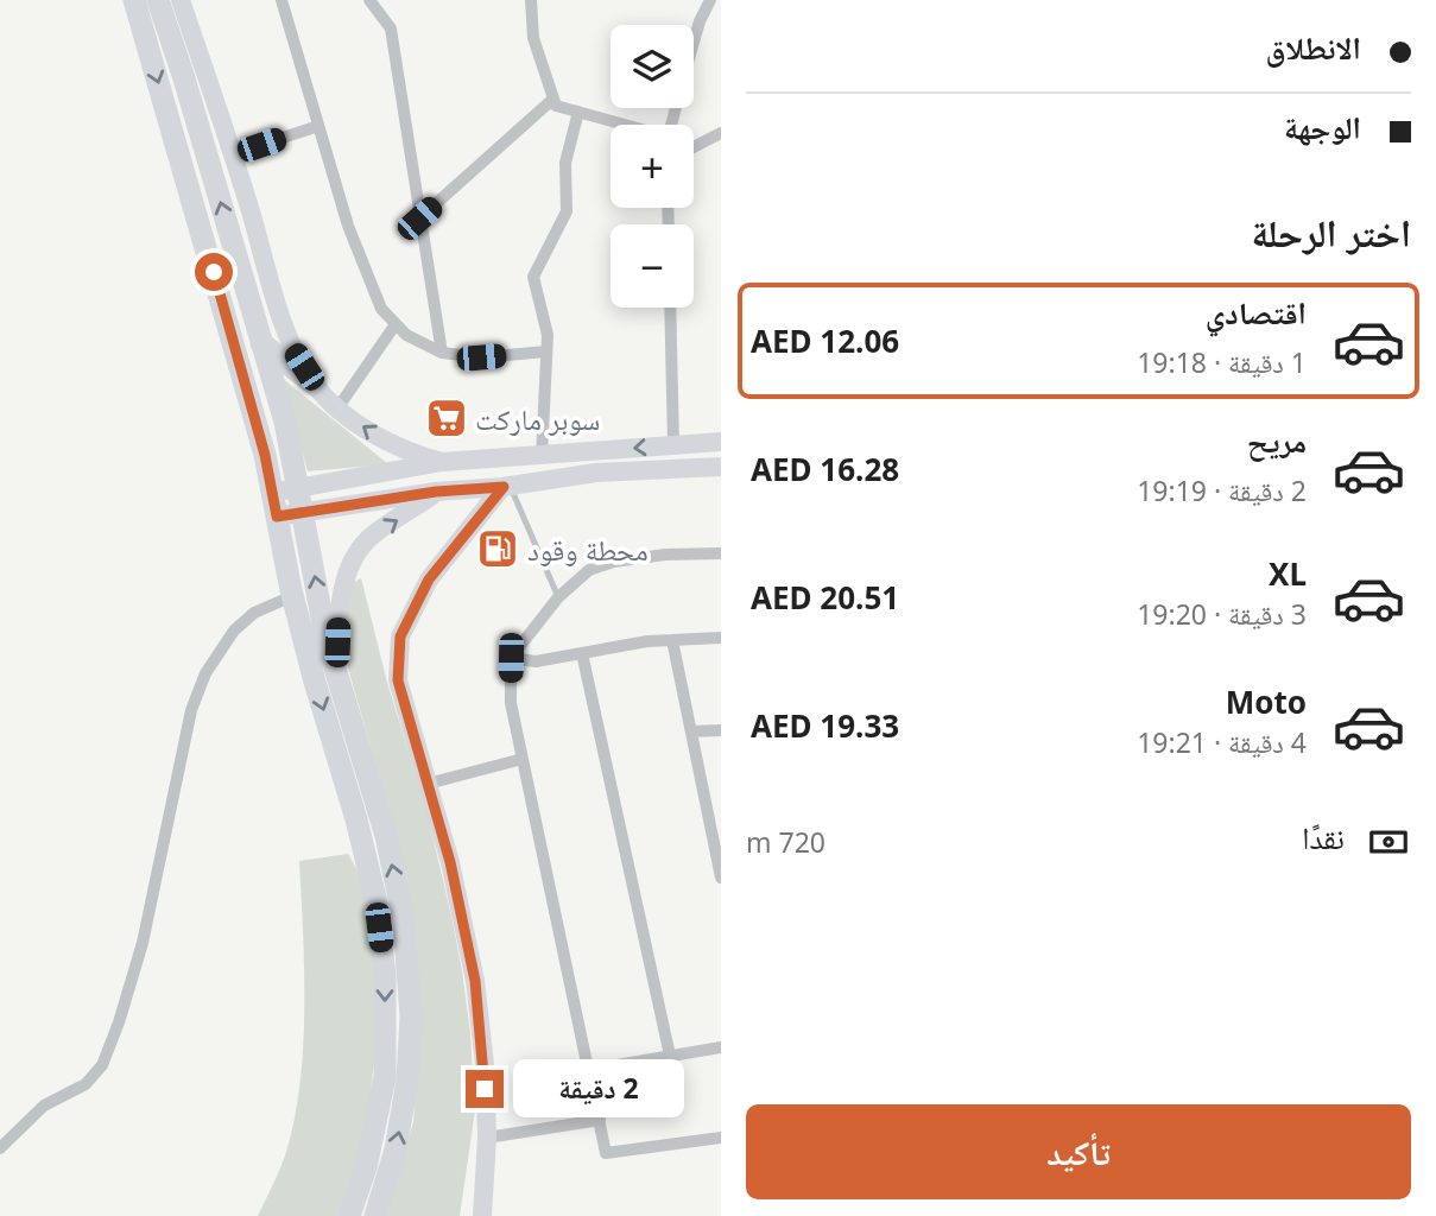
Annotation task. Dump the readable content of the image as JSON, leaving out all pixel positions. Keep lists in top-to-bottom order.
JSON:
{
  "places": {
    "supermarket": ["سوبر ماركت"],
    "fuel station": ["محطة وقود"]
  },
  "page": {
    "banner": ["الانطلاق", "الوجهة"],
    "map_buttons": ["+", "−"],
    "heading": "اختر الرحلة",
    "list": [
      {
        "name": "اقتصادي",
        "note": "1 دقيقة · 19:18",
        "value": "AED 12.06"
      },
      {
        "name": "مريح",
        "note": "2 دقيقة · 19:19",
        "value": "AED 16.28"
      },
      {
        "name": "XL",
        "note": "3 دقيقة · 19:20",
        "value": "AED 20.51"
      },
      {
        "name": "Moto",
        "note": "4 دقيقة · 19:21",
        "value": "AED 19.33"
      }
    ],
    "pay": ["نقدًا", "720 m"],
    "bubble": "2 دقيقة",
    "buttons": "تأكيد"
  }
}
